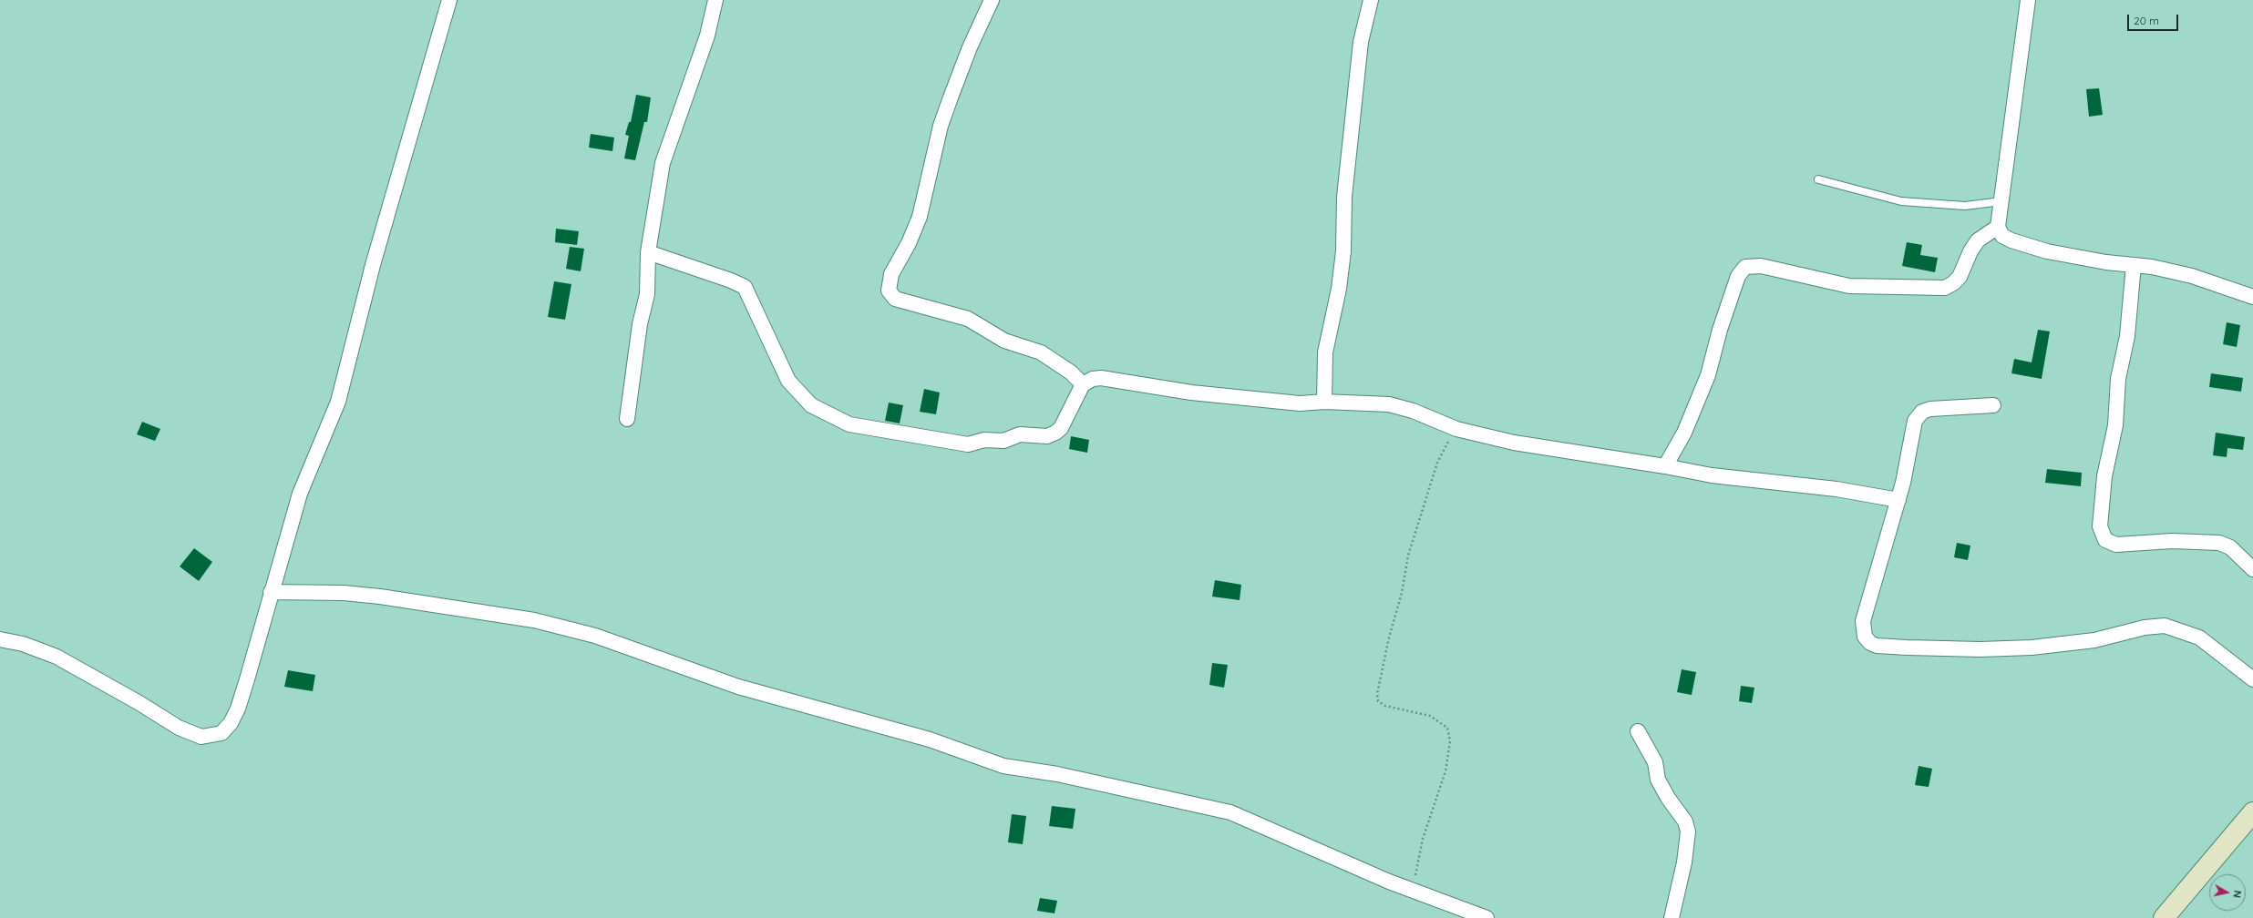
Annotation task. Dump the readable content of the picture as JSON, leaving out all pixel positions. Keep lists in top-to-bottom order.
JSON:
{
  "scale_bar": "20 m",
  "north": "right"
}
